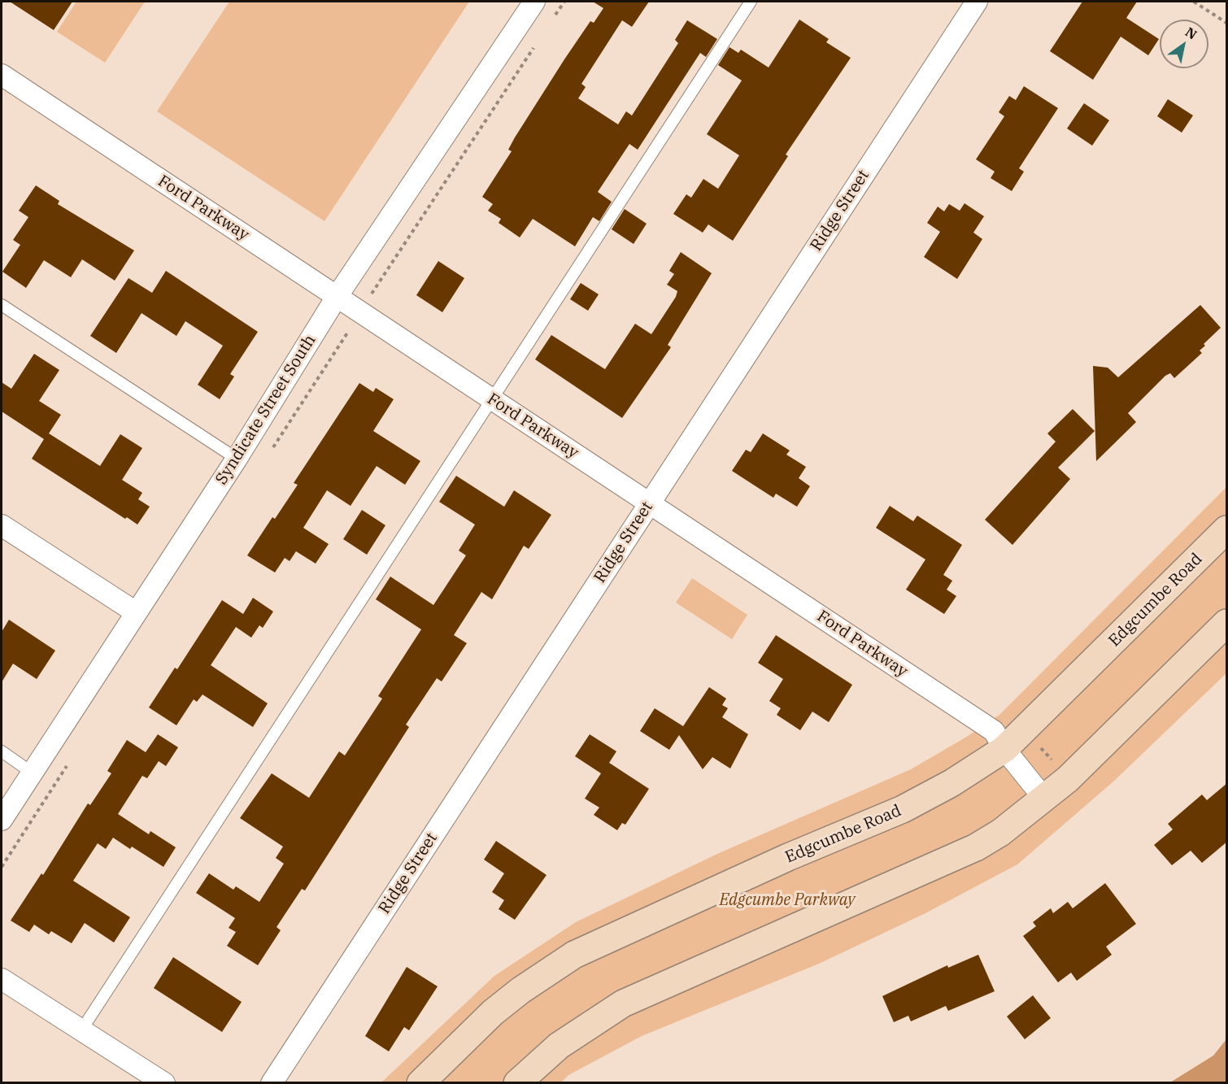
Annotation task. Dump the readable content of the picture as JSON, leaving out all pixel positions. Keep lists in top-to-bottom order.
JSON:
{
  "streets": {
    "street": [
      "Ford Parkway",
      "Ridge Street",
      "Syndicate Street South",
      "Edgcumbe Road"
    ]
  },
  "crossings": [
    ["Ford Parkway", "Ridge Street"],
    ["Ford Parkway", "Syndicate Street South"],
    ["Ford Parkway", "Edgcumbe Road"]
  ],
  "parks": ["Edgcumbe Parkway"],
  "north": "top right"
}
